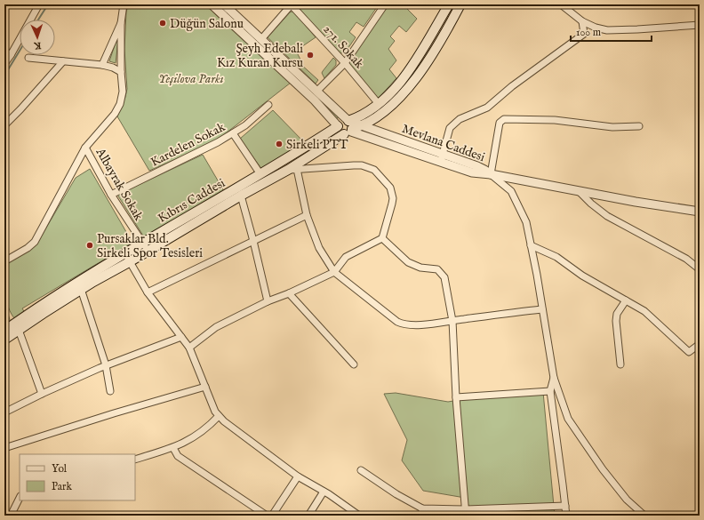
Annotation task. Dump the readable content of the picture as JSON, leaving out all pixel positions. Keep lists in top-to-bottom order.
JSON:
{
  "streets": {
    "main road": ["Kıbrıs Caddesi"],
    "street": [
      "271. Sokak",
      "Mevlana Caddesi",
      "Kardelen Sokak",
      "Albayrak Sokak"
    ]
  },
  "crossings": [
    ["Mevlana Caddesi", "Kıbrıs Caddesi"],
    ["Kardelen Sokak", "Albayrak Sokak"],
    ["Albayrak Sokak", "Kıbrıs Caddesi"]
  ],
  "parks": ["Yeşilova Parkı"],
  "places": [
    "Düğün Salonu",
    "Şeyh Edebali Kız Kuran Kursu",
    "Sirkeli PTT",
    "Pursaklar Bld. Sirkeli Spor Tesisleri"
  ],
  "legend": ["Yol", "Park"],
  "scale_bar": "100 m",
  "north": "bottom"
}
